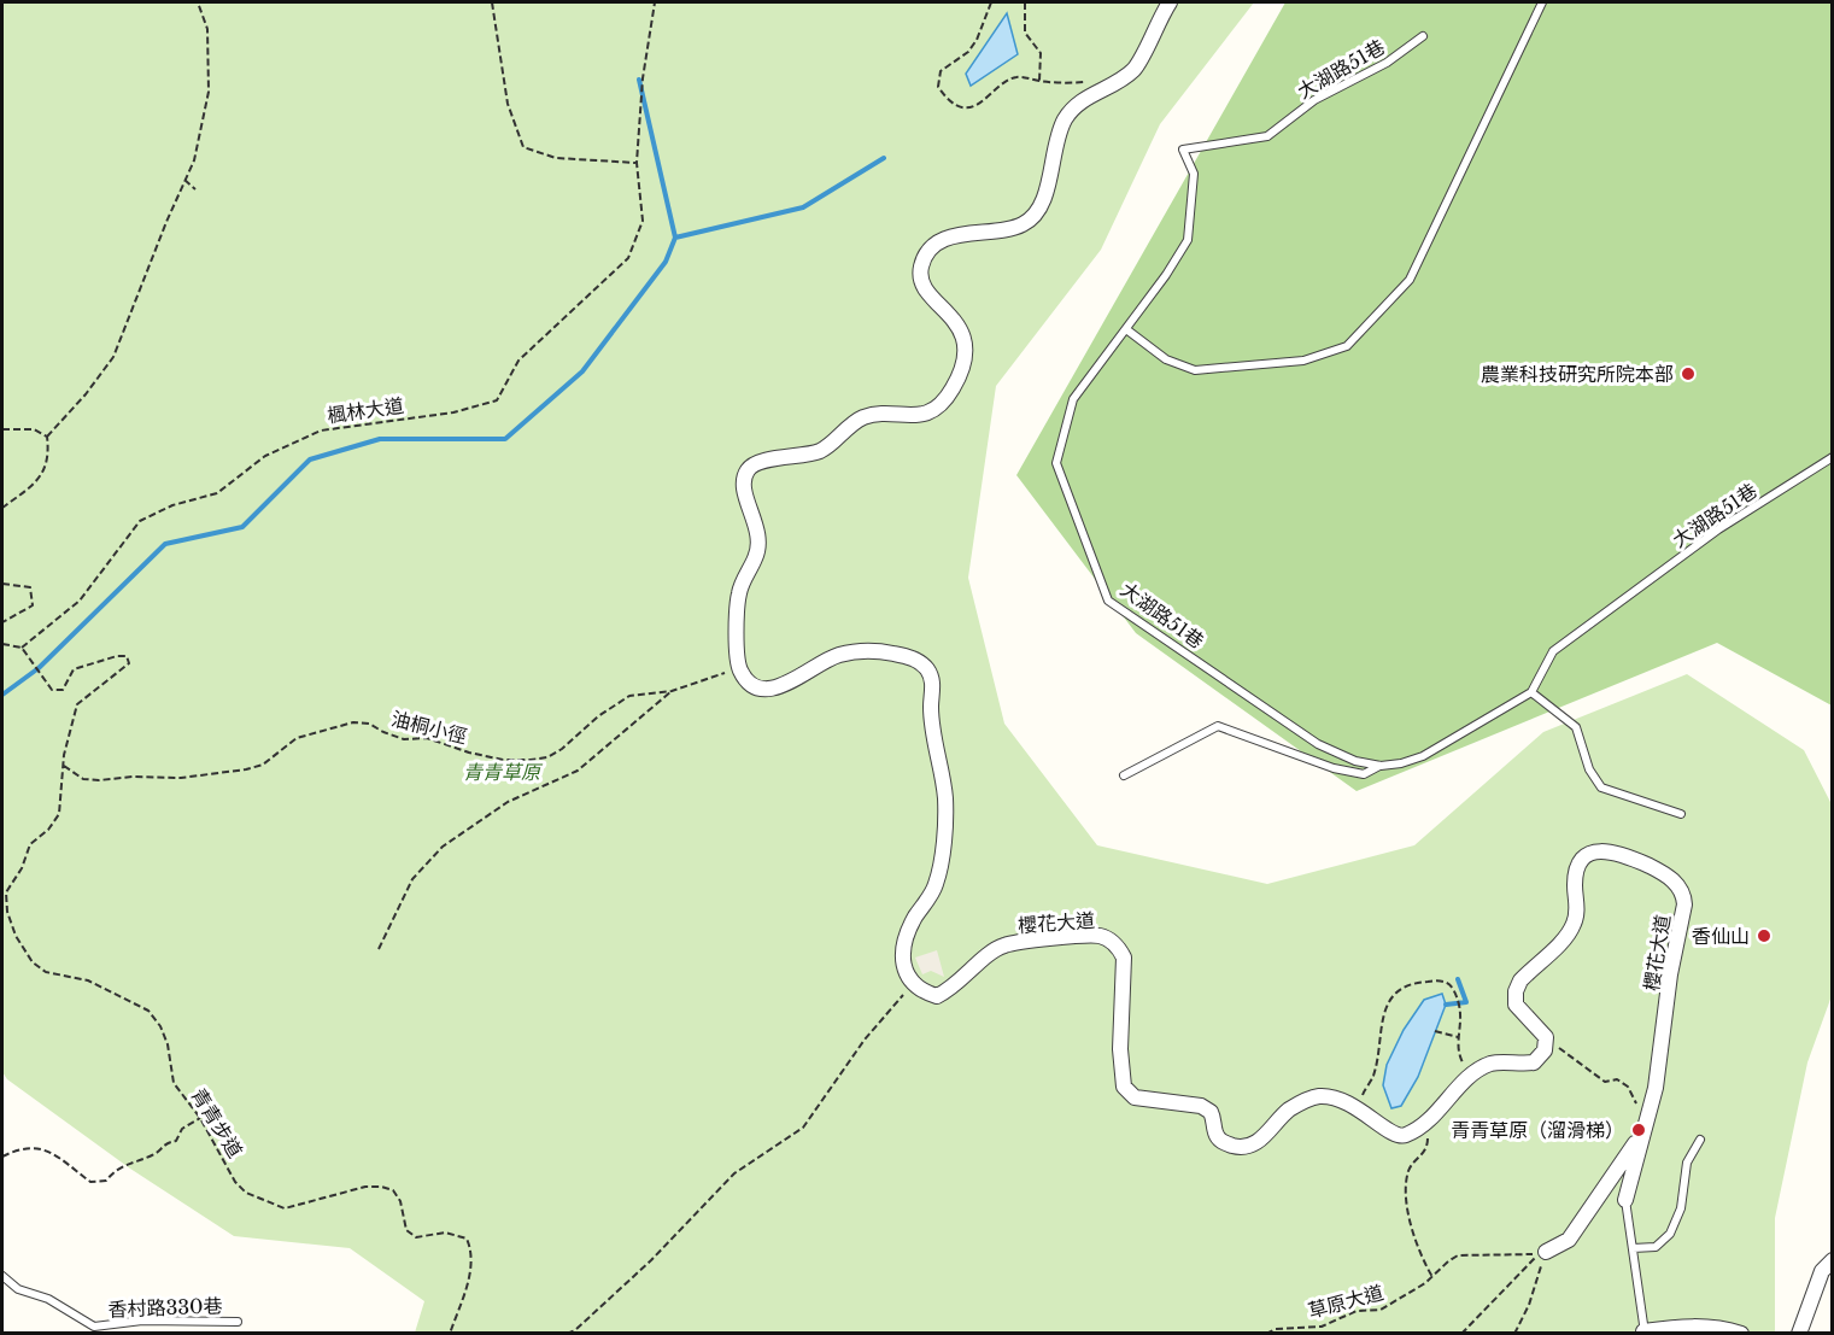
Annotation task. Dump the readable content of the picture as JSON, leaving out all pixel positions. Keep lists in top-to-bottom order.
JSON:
{
  "streets": {
    "street": ["櫻花大道"],
    "lane": ["大湖路51巷", "香村路330巷"],
    "path": [
      "楓林大道",
      "油桐小徑",
      "青青步道",
      "草原大道"
    ]
  },
  "crossings": [
    ["楓林大道", "青青步道"],
    ["油桐小徑", "青青步道"]
  ],
  "parks": ["青青草原"],
  "places": ["農業科技研究所院本部", "香仙山", "青青草原（溜滑梯）"]
}
